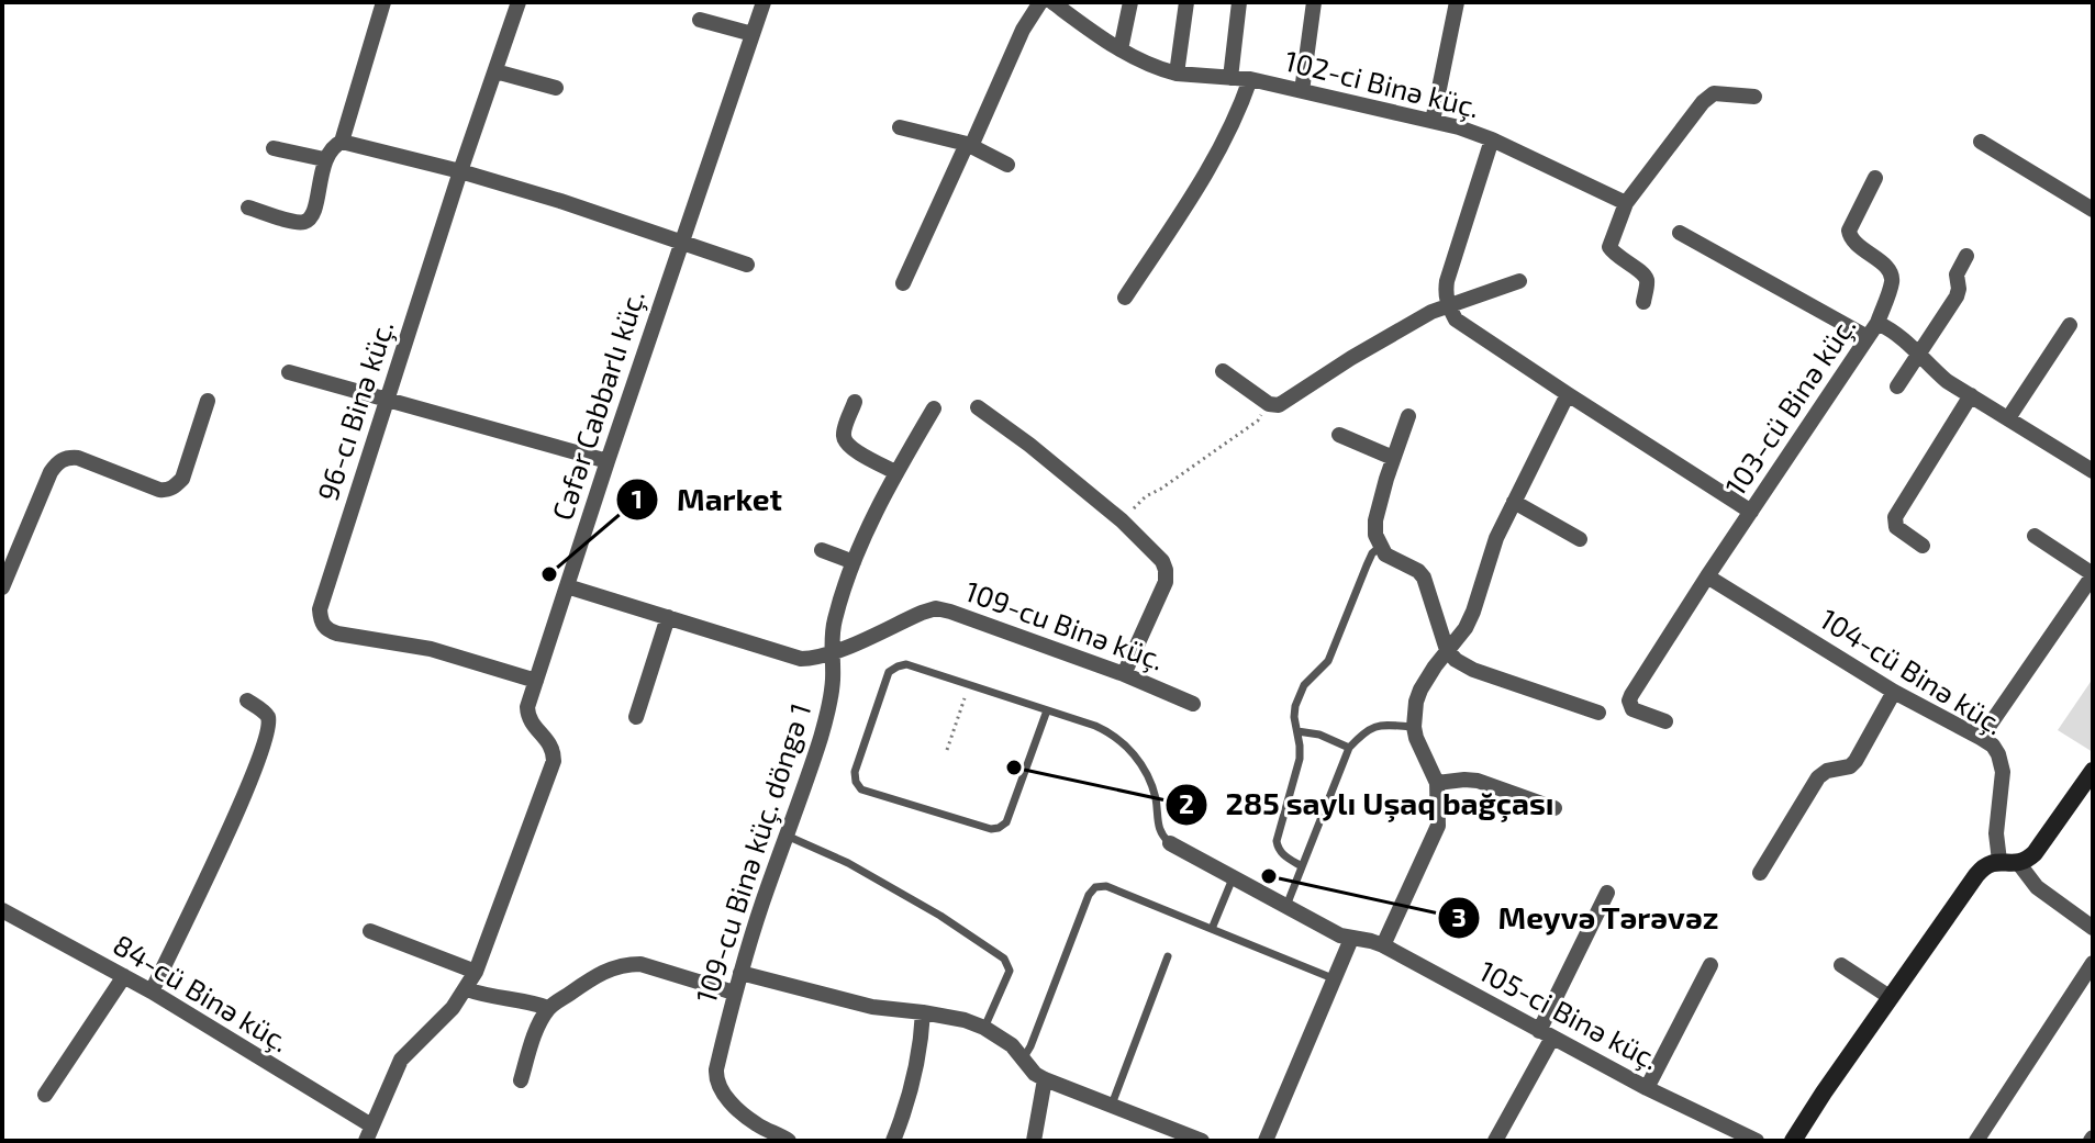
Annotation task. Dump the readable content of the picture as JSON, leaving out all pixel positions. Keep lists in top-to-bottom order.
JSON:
{
  "streets": {
    "street": [
      "102-ci Binə küç.",
      "Cəfər Cabbarlı küç.",
      "103-cü Binə küç.",
      "96-cı Binə küç.",
      "109-cu Binə küç.",
      "104-cü Binə küç.",
      "109-cu Binə küç. döngə 1",
      "84-cü Binə küç.",
      "105-ci Binə küç."
    ]
  },
  "crossings": [
    ["Cəfər Cabbarlı küç.", "96-cı Binə küç."],
    ["Cəfər Cabbarlı küç.", "109-cu Binə küç."],
    ["Cəfər Cabbarlı küç.", "84-cü Binə küç."],
    ["103-cü Binə küç.", "104-cü Binə küç."],
    ["109-cu Binə küç.", "109-cu Binə küç. döngə 1"]
  ],
  "places": ["Market", "285 saylı Uşaq bağçası", "Meyvə Tərəvəz"]
}
